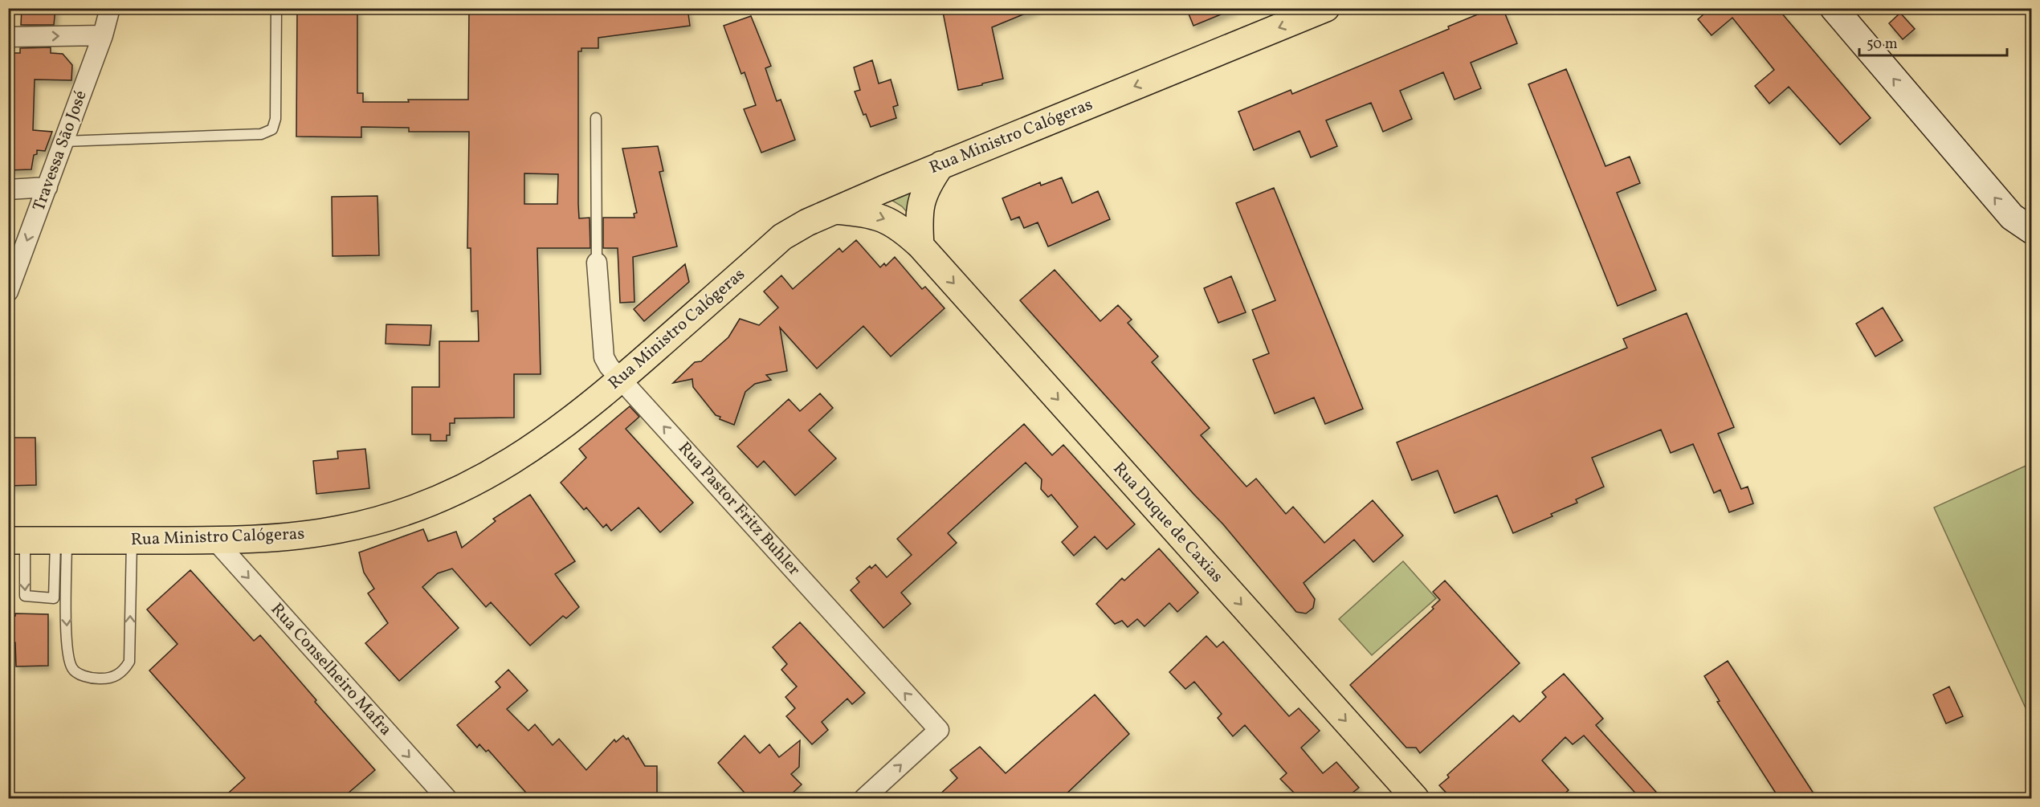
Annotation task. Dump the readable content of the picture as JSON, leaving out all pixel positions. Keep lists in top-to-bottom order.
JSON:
{
  "streets": {
    "main road": ["Rua Ministro Calógeras", "Rua Duque de Caxias"],
    "street": ["Travessa São José", "Rua Pastor Fritz Buhler", "Rua Conselheiro Mafra"]
  },
  "crossings": [
    ["Rua Ministro Calógeras", "Rua Pastor Fritz Buhler"],
    ["Rua Ministro Calógeras", "Rua Duque de Caxias"],
    ["Rua Ministro Calógeras", "Rua Conselheiro Mafra"]
  ],
  "one_way": [
    "Travessa São José",
    "Rua Pastor Fritz Buhler",
    "Rua Duque de Caxias",
    "Rua Conselheiro Mafra"
  ],
  "scale_bar": "50 m"
}
